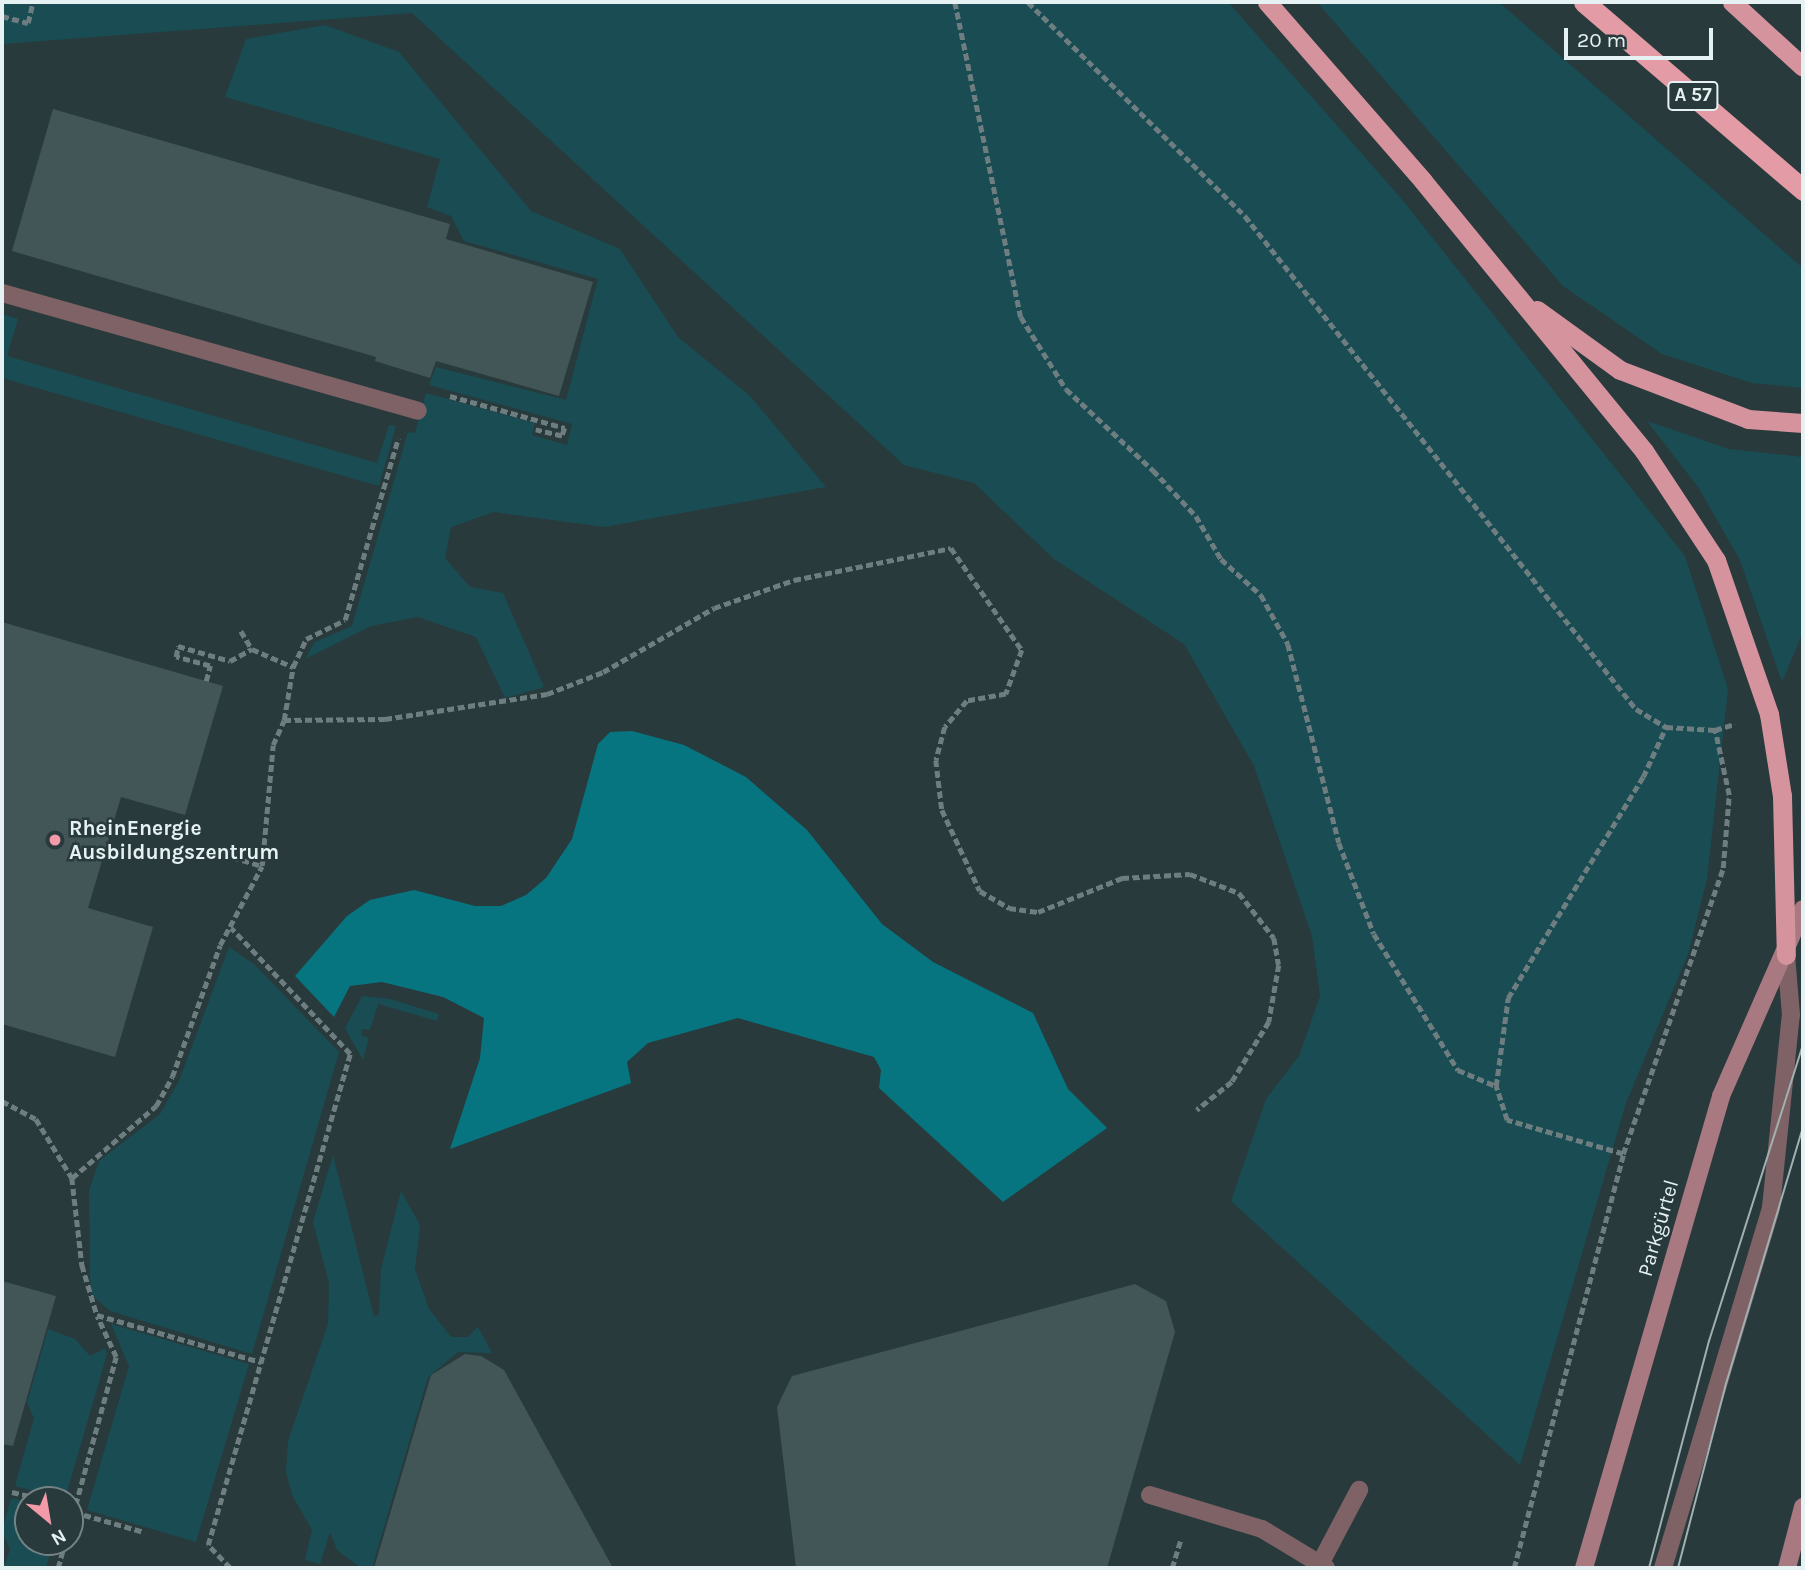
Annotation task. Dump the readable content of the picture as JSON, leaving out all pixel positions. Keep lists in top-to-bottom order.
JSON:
{
  "streets": {
    "highway": ["A 57"],
    "main road": ["Parkgürtel"]
  },
  "places": ["RheinEnergie Ausbildungszentrum"],
  "scale_bar": "20 m",
  "north": "bottom right"
}
